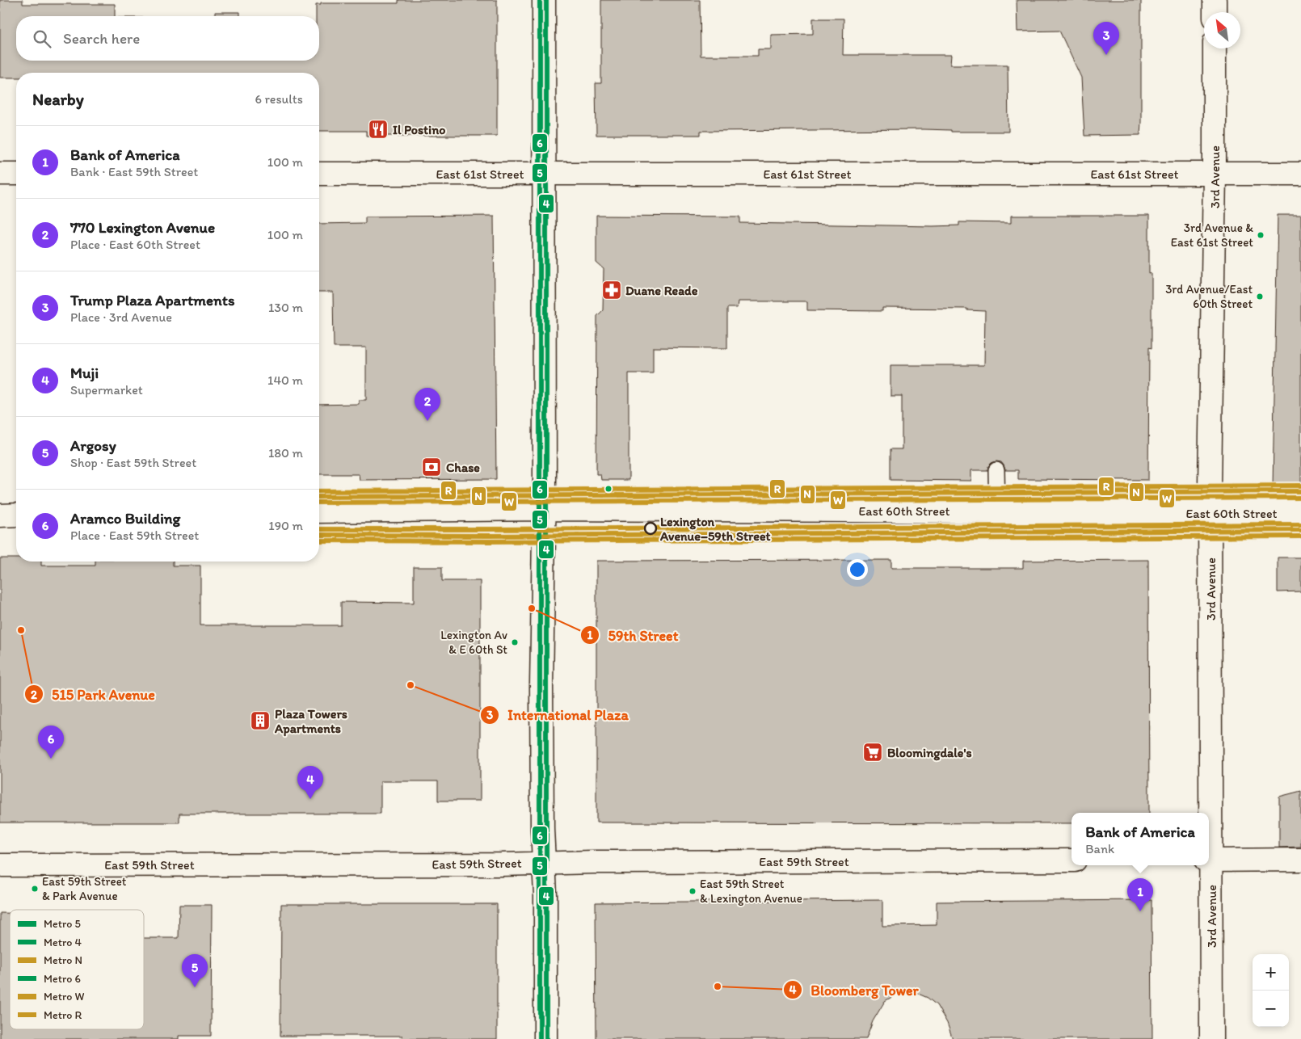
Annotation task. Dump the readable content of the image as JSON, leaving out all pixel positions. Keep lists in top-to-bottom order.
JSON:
{
  "streets": {
    "main road": [
      "East 61st Street",
      "3rd Avenue",
      "East 60th Street",
      "East 59th Street"
    ]
  },
  "crossings": [
    ["East 61st Street", "3rd Avenue"],
    ["3rd Avenue", "East 60th Street"]
  ],
  "places": {
    "restaurant": ["Il Postino"],
    "other": [
      "3rd Avenue & East 61st Street",
      "3rd Avenue/East 60th Street",
      "Lexington Avenue–59th Street",
      "59th Street",
      "515 Park Avenue",
      "Lexington Av & E 60th St",
      "International Plaza",
      "East 59th Street & Park Avenue",
      "East 59th Street & Lexington Avenue",
      "Bloomberg Tower"
    ],
    "pharmacy": ["Duane Reade"],
    "bank": ["Chase"],
    "building": ["Plaza Towers Apartments"],
    "supermarket": ["Bloomingdale's"]
  },
  "lines": [
    "metro line 5",
    "metro line 4",
    "metro line 6",
    "metro line R",
    "metro line N",
    "metro line W"
  ],
  "legend": [
    "Metro 5",
    "Metro 4",
    "Metro N",
    "Metro 6",
    "Metro W",
    "Metro R"
  ],
  "north": "top left",
  "page": {
    "search": "Search here",
    "pins": [
      "3",
      "2",
      "6",
      "4",
      "1",
      "5"
    ],
    "heading": ["Nearby", "6 results"],
    "list": [
      {
        "mark": "1",
        "name": "Bank of America",
        "note": "Bank · East 59th Street",
        "value": "100 m"
      },
      {
        "mark": "2",
        "name": "770 Lexington Avenue",
        "note": "Place · East 60th Street",
        "value": "100 m"
      },
      {
        "mark": "3",
        "name": "Trump Plaza Apartments",
        "note": "Place · 3rd Avenue",
        "value": "130 m"
      },
      {
        "mark": "4",
        "name": "Muji",
        "note": "Supermarket",
        "value": "140 m"
      },
      {
        "mark": "5",
        "name": "Argosy",
        "note": "Shop · East 59th Street",
        "value": "180 m"
      },
      {
        "mark": "6",
        "name": "Aramco Building",
        "note": "Place · East 59th Street",
        "value": "190 m"
      }
    ],
    "popup": ["Bank of America", "Bank"],
    "map_buttons": ["+", "−"]
  }
}
